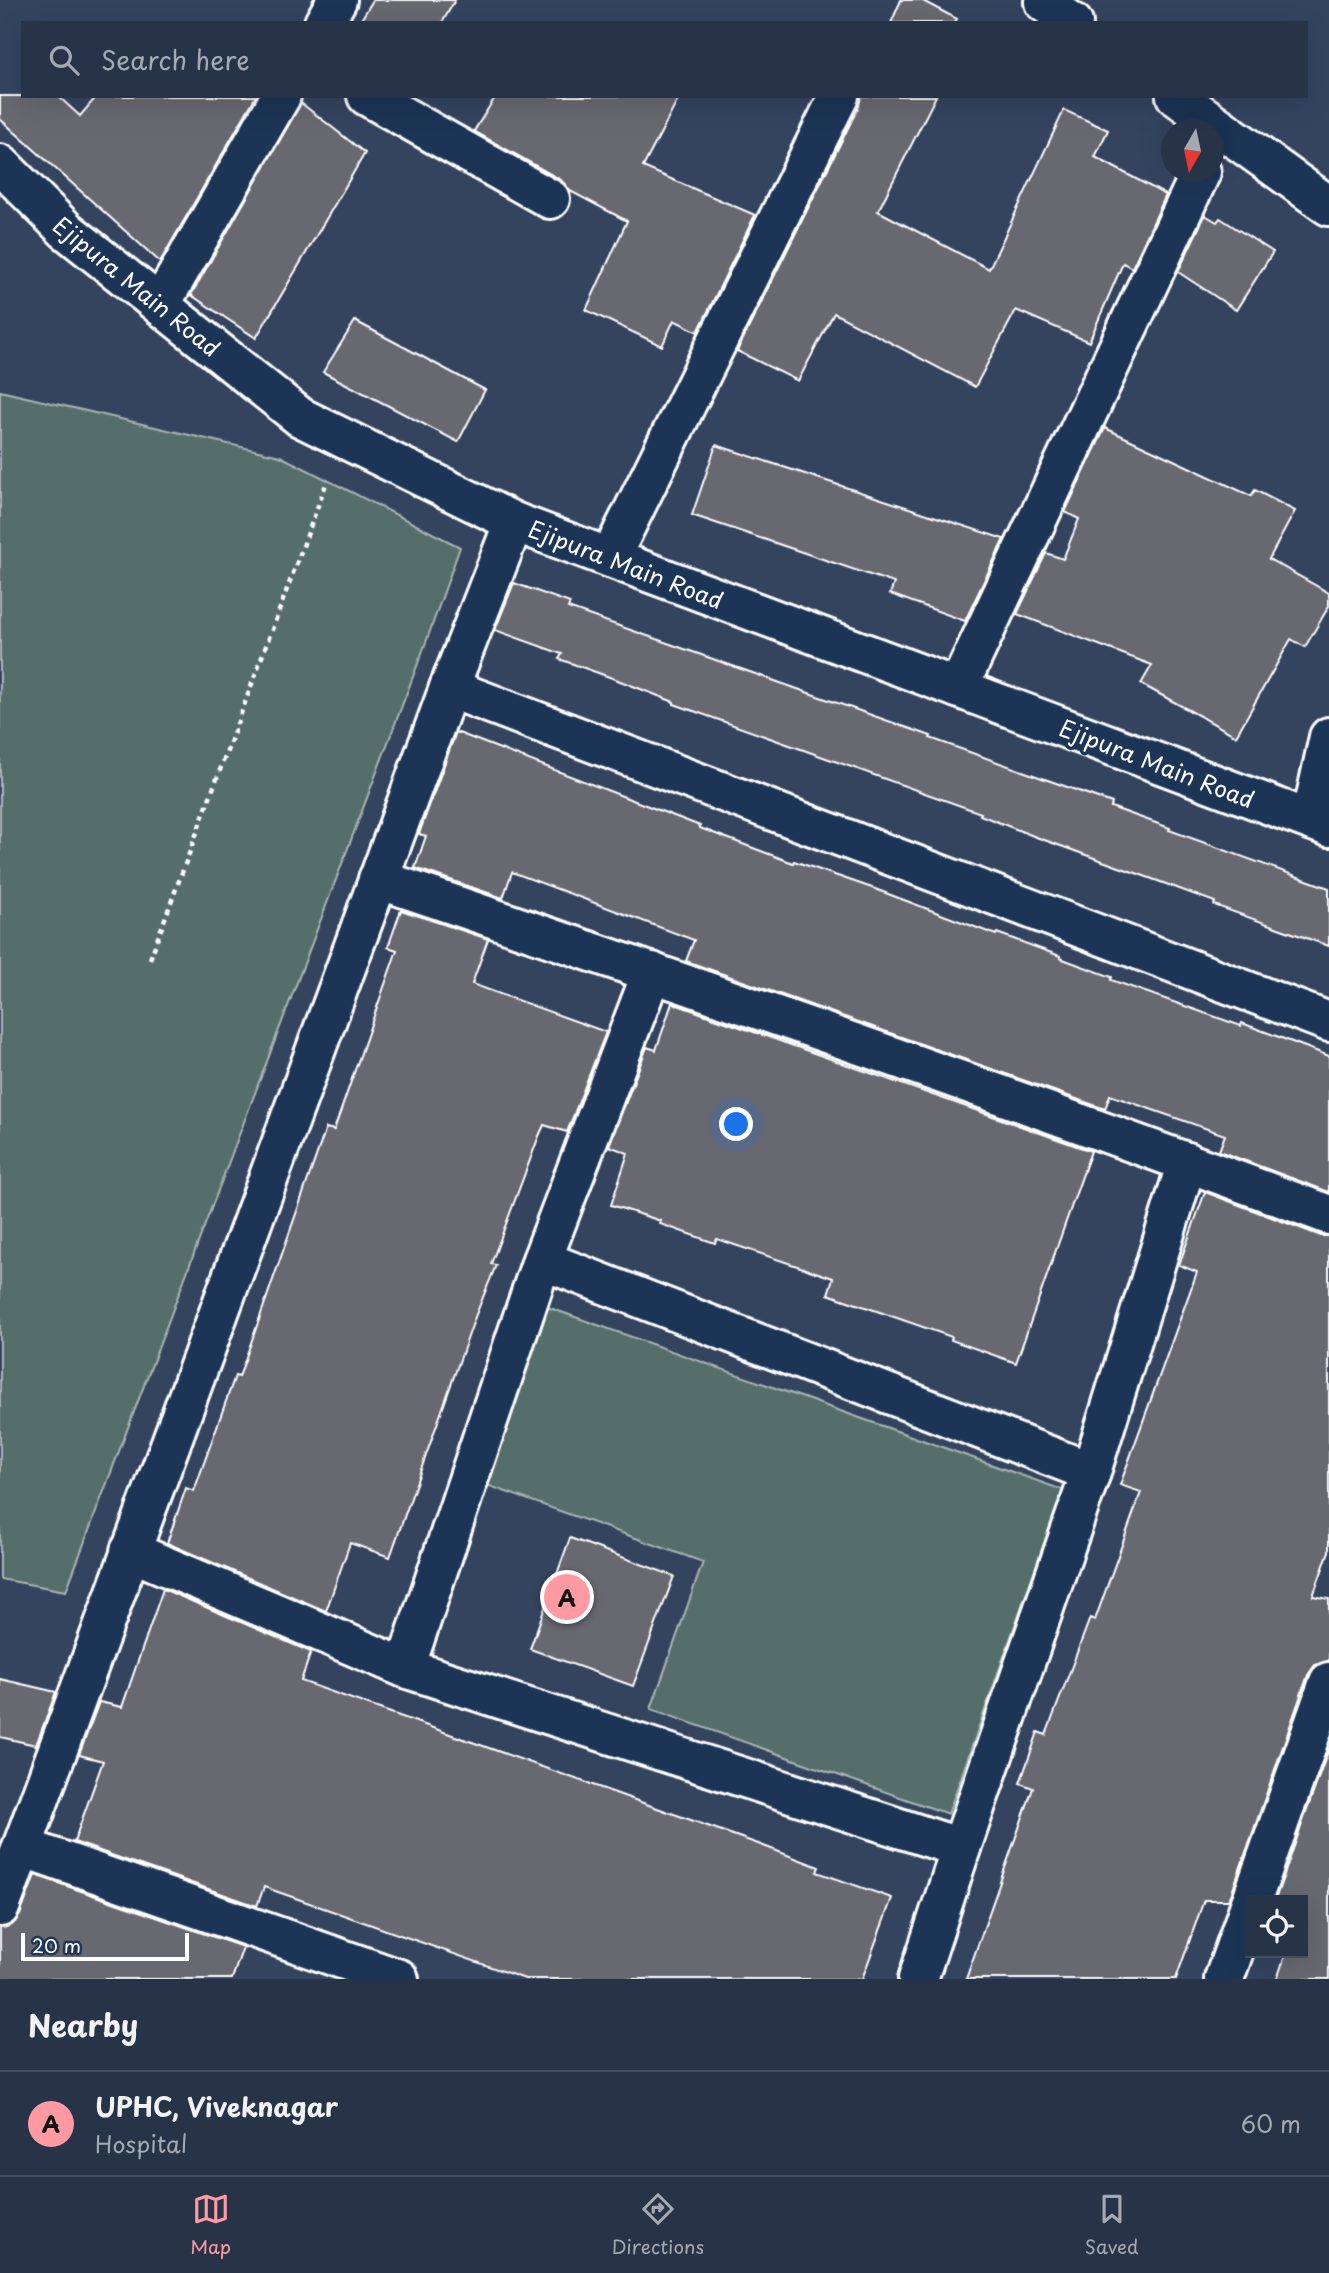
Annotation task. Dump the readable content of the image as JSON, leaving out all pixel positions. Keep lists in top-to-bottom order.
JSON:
{
  "streets": {
    "street": ["Ejipura Main Road"]
  },
  "scale_bar": "20 m",
  "north": "bottom",
  "page": {
    "search": "Search here",
    "pins": "A",
    "scale": "20 m",
    "heading": "Nearby",
    "list": [
      {
        "mark": "A",
        "name": "UPHC, Viveknagar",
        "note": "Hospital",
        "value": "60 m"
      }
    ],
    "nav": ["Map", "Directions", "Saved"]
  }
}
